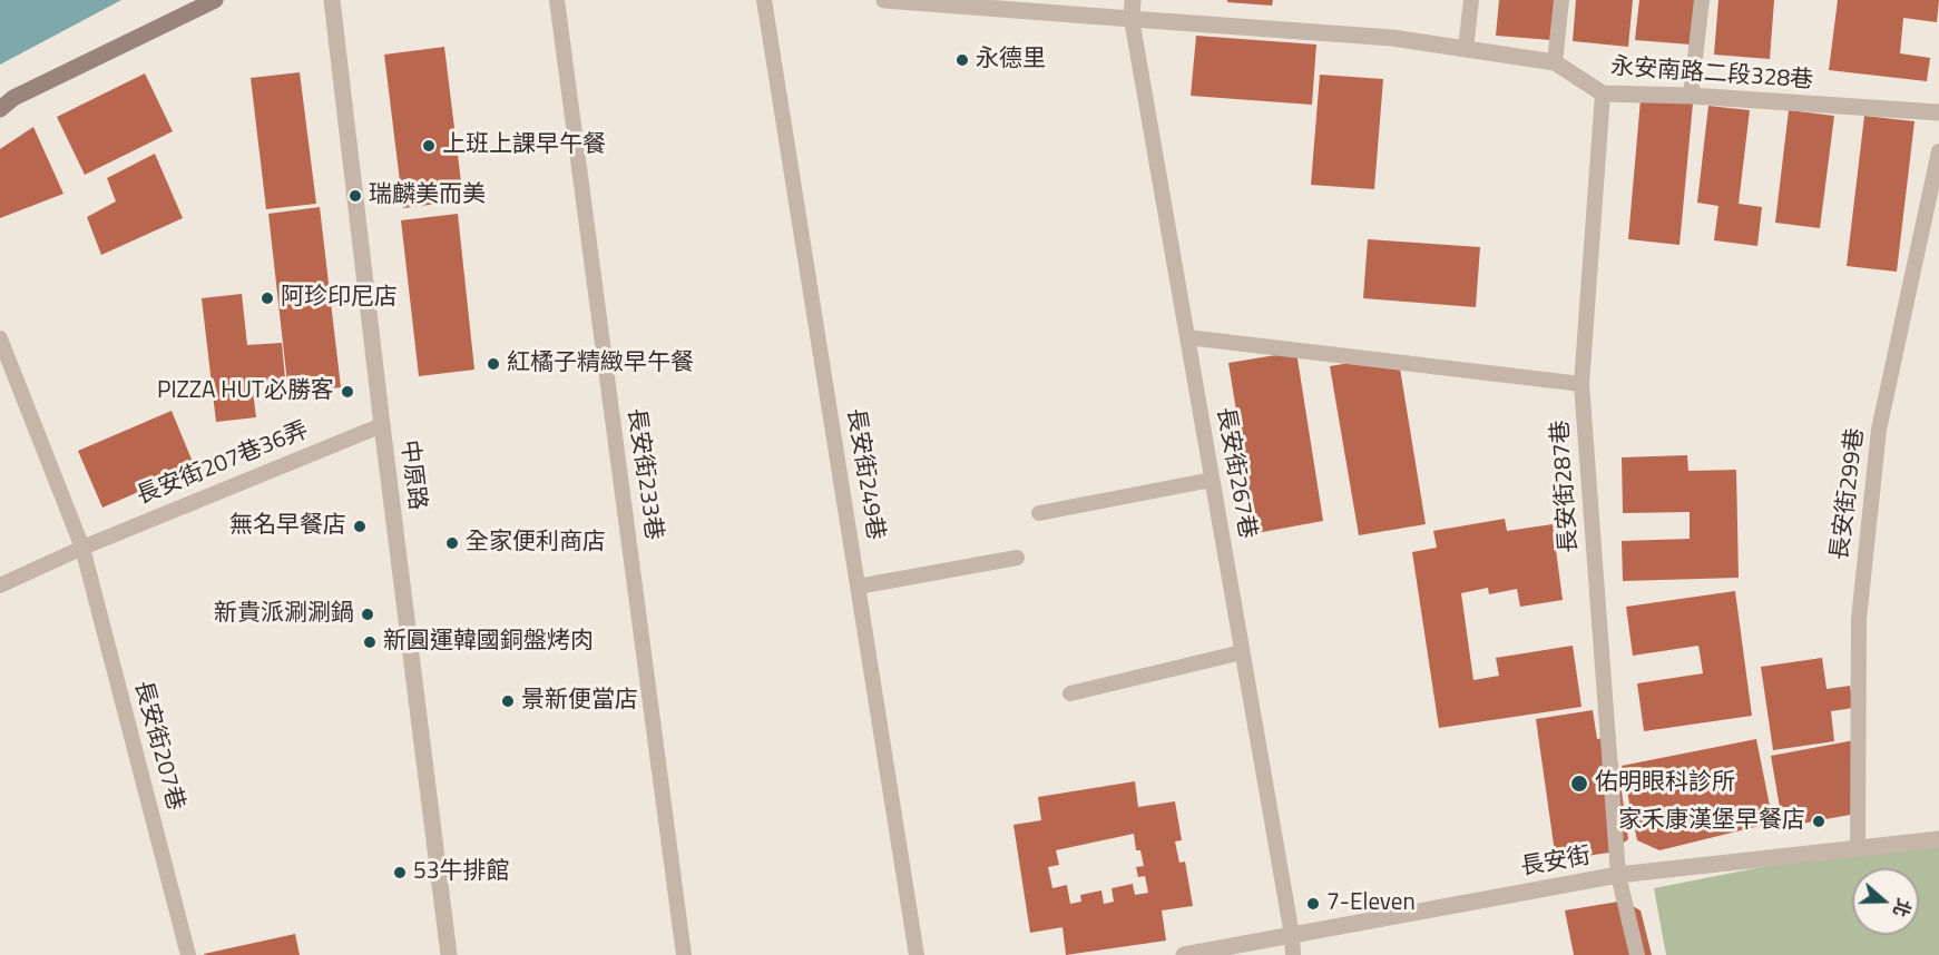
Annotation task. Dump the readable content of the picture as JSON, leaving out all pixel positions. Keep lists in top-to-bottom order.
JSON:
{
  "streets": {
    "street": ["永安南路二段328巷", "中原路", "長安街"],
    "lane": [
      "長安街207巷36弄",
      "長安街267巷",
      "長安街233巷",
      "長安街249巷",
      "長安街287巷",
      "長安街299巷",
      "長安街207巷"
    ]
  },
  "crossings": [
    ["永安南路二段328巷", "長安街267巷"],
    ["永安南路二段328巷", "長安街287巷"],
    ["長安街207巷36弄", "中原路"],
    ["長安街207巷36弄", "長安街207巷"],
    ["長安街267巷", "長安街"],
    ["長安街287巷", "長安街"],
    ["長安街299巷", "長安街"]
  ],
  "places": [
    "永德里",
    "上班上課早午餐",
    "瑞麟美而美",
    "阿珍印尼店",
    "紅橘子精緻早午餐",
    "PIZZA HUT必勝客",
    "無名早餐店",
    "全家便利商店",
    "新貴派涮涮鍋",
    "新圓運韓國銅盤烤肉",
    "景新便當店",
    "佑明眼科診所",
    "家禾康漢堡早餐店",
    "53牛排館",
    "7-Eleven"
  ],
  "north": "right"
}
